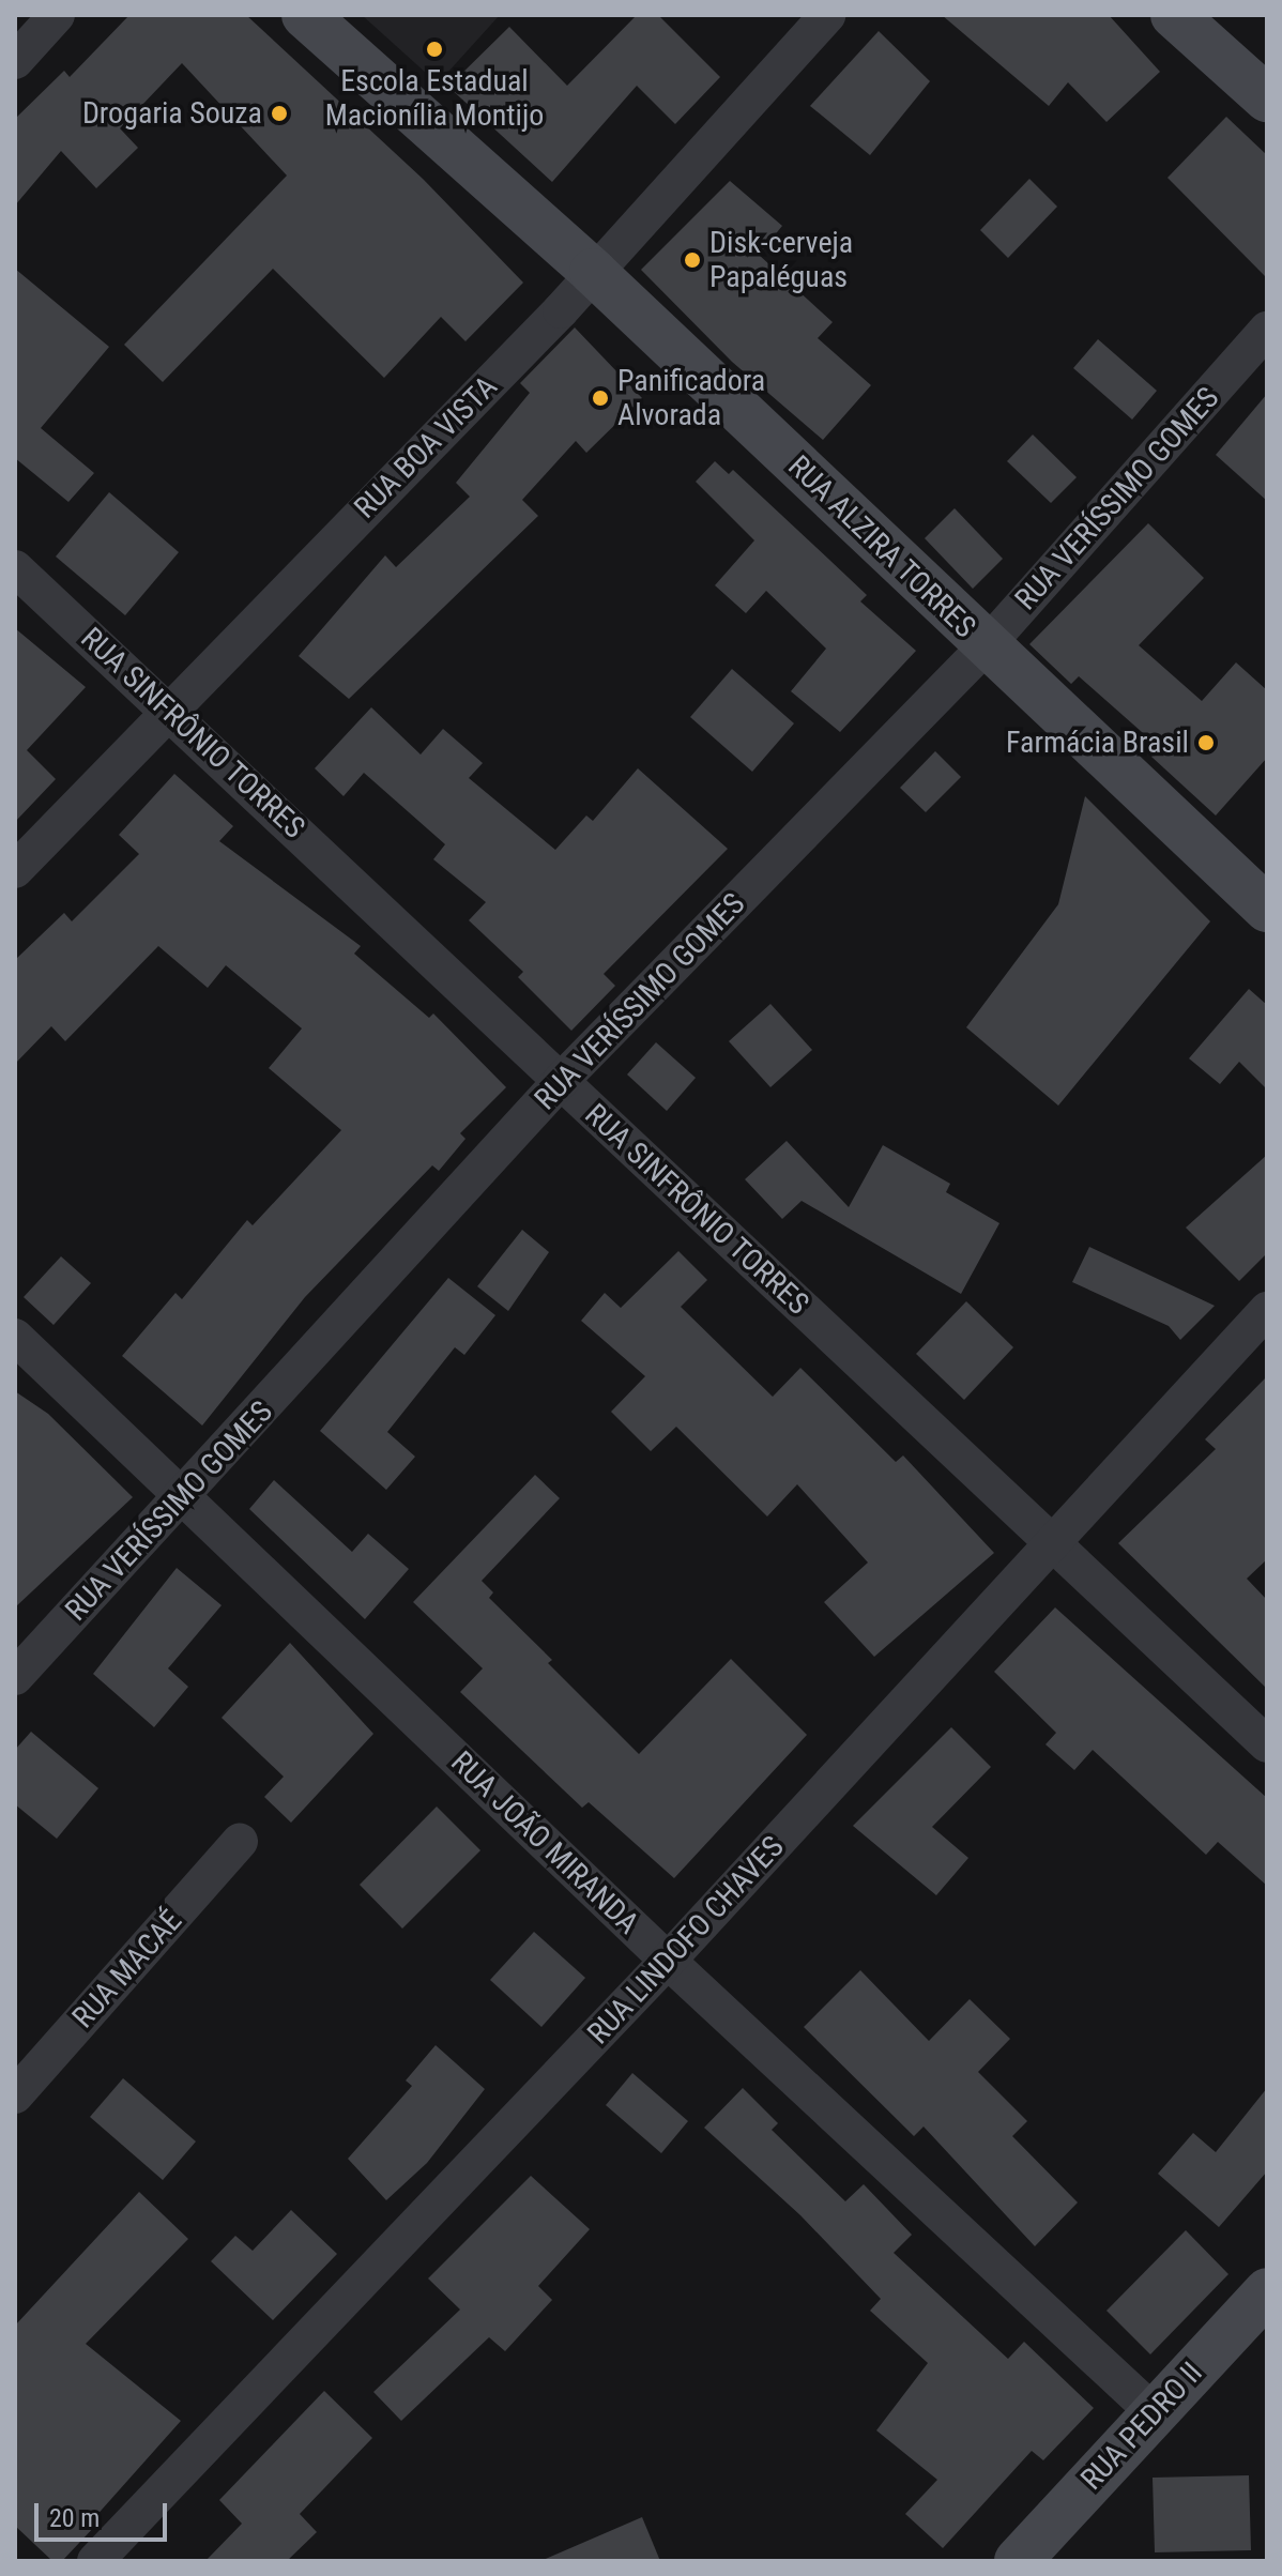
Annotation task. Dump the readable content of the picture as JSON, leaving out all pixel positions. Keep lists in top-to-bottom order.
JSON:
{
  "streets": {
    "main road": ["RUA ALZIRA TORRES", "RUA PEDRO II"],
    "street": [
      "RUA BOA VISTA",
      "RUA VERÍSSIMO GOMES",
      "RUA SINFRÔNIO TORRES",
      "RUA JOÃO MIRANDA",
      "RUA LINDOFO CHAVES",
      "RUA MACAÉ"
    ]
  },
  "crossings": [
    ["RUA BOA VISTA", "RUA ALZIRA TORRES"],
    ["RUA BOA VISTA", "RUA SINFRÔNIO TORRES"],
    ["RUA VERÍSSIMO GOMES", "RUA ALZIRA TORRES"],
    ["RUA VERÍSSIMO GOMES", "RUA SINFRÔNIO TORRES"],
    ["RUA VERÍSSIMO GOMES", "RUA JOÃO MIRANDA"],
    ["RUA SINFRÔNIO TORRES", "RUA LINDOFO CHAVES"],
    ["RUA JOÃO MIRANDA", "RUA LINDOFO CHAVES"],
    ["RUA JOÃO MIRANDA", "RUA PEDRO II"]
  ],
  "places": [
    "Escola Estadual Macionília Montijo",
    "Drogaria Souza",
    "Disk-cerveja Papaléguas",
    "Panificadora Alvorada",
    "Farmácia Brasil"
  ],
  "scale_bar": "20 m"
}
